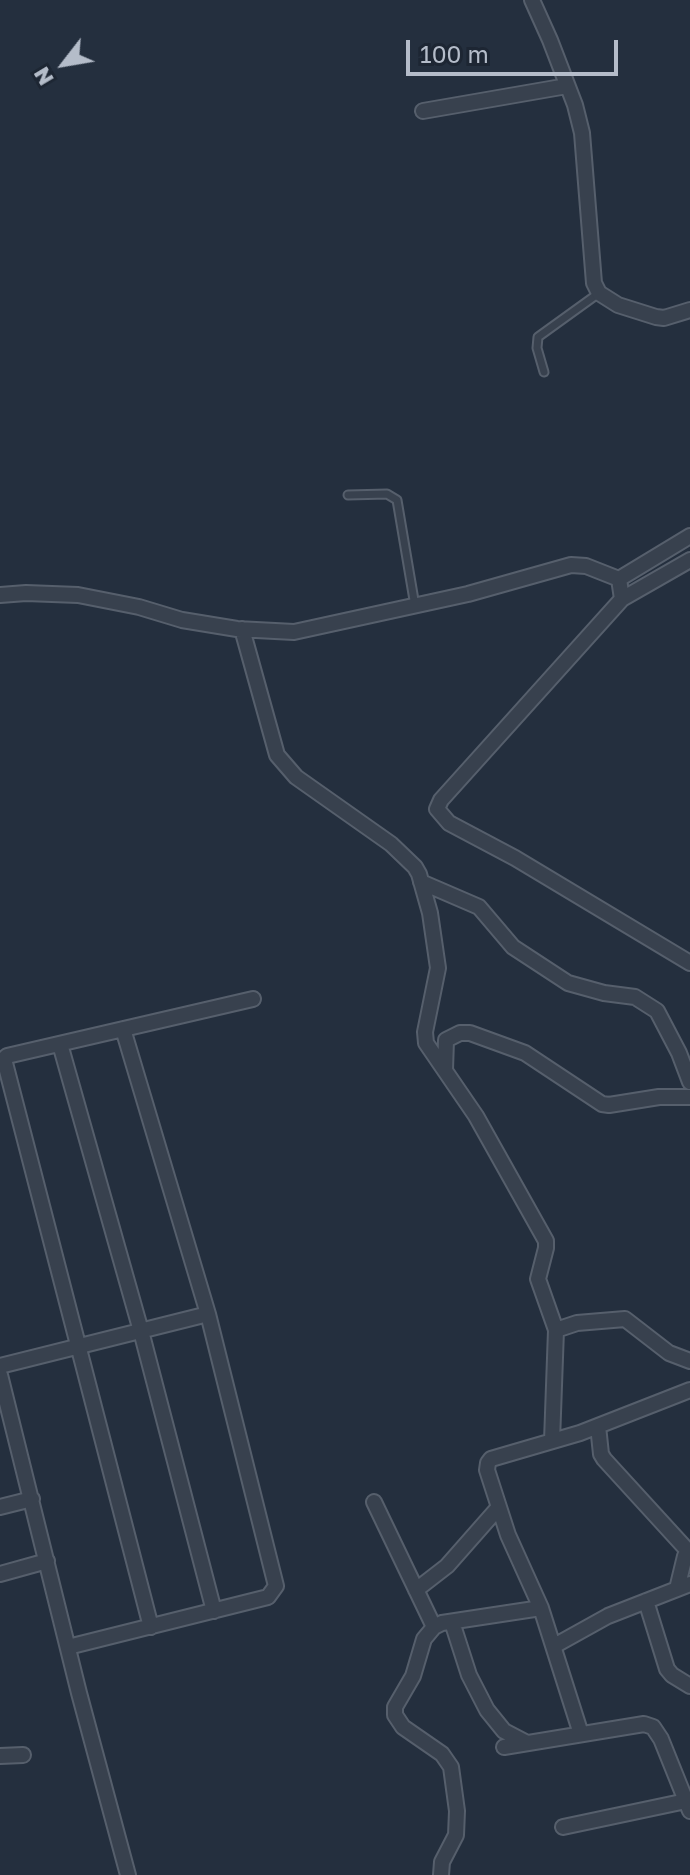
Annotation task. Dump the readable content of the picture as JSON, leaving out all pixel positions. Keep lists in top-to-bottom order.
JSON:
{
  "scale_bar": "100 m",
  "north": "bottom left"
}
